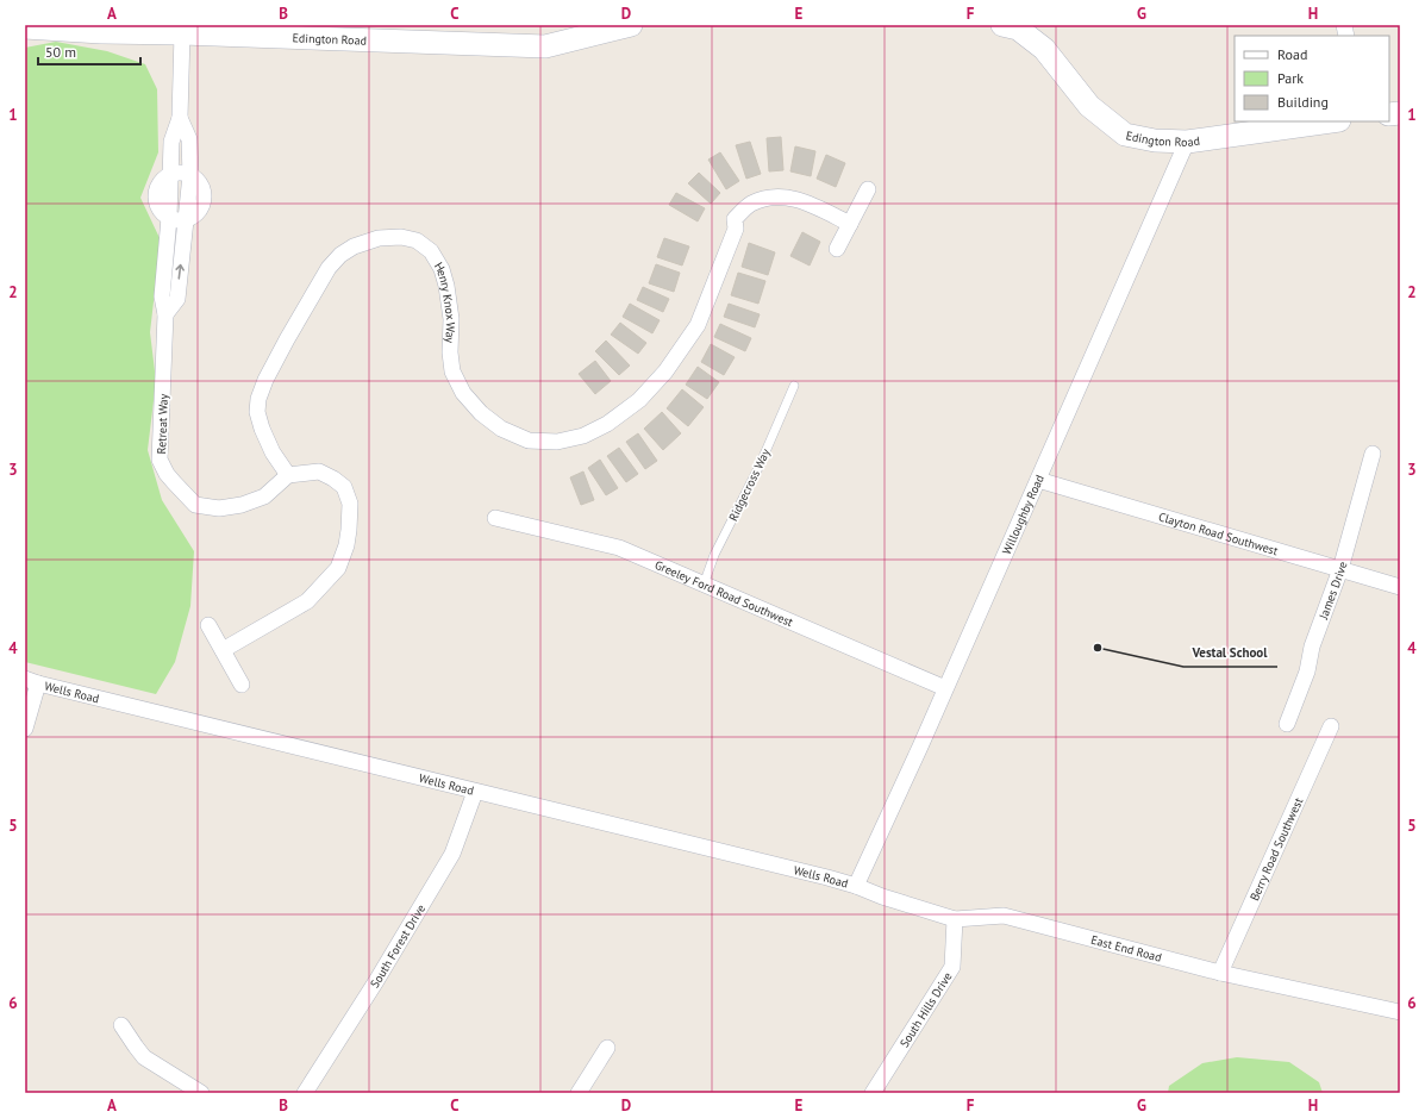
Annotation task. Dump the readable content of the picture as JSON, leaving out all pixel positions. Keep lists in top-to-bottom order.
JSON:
{
  "streets": {
    "street": [
      "Edington Road",
      "Henry Knox Way",
      "Retreat Way",
      "Willoughby Road",
      "Clayton Road Southwest",
      "James Drive",
      "Greeley Ford Road Southwest",
      "Wells Road",
      "Berry Road Southwest",
      "South Forest Drive",
      "East End Road",
      "South Hills Drive"
    ],
    "lane": ["Ridgecross Way"]
  },
  "crossings": [
    ["Edington Road", "Retreat Way"],
    ["Edington Road", "Willoughby Road"],
    ["Henry Knox Way", "Retreat Way"],
    ["Ridgecross Way", "Greeley Ford Road Southwest"],
    ["Willoughby Road", "Clayton Road Southwest"],
    ["Willoughby Road", "Greeley Ford Road Southwest"],
    ["Willoughby Road", "Wells Road"],
    ["Willoughby Road", "East End Road"],
    ["Clayton Road Southwest", "James Drive"],
    ["Wells Road", "South Forest Drive"],
    ["Wells Road", "East End Road"],
    ["Berry Road Southwest", "East End Road"],
    ["East End Road", "South Hills Drive"]
  ],
  "places": ["Vestal School"],
  "legend": ["Road", "Park", "Building"],
  "scale_bar": "50 m",
  "grid": {
    "columns": [
      "A",
      "B",
      "C",
      "D",
      "E",
      "F",
      "G",
      "H"
    ],
    "rows": [
      "1",
      "2",
      "3",
      "4",
      "5",
      "6"
    ]
  }
}
